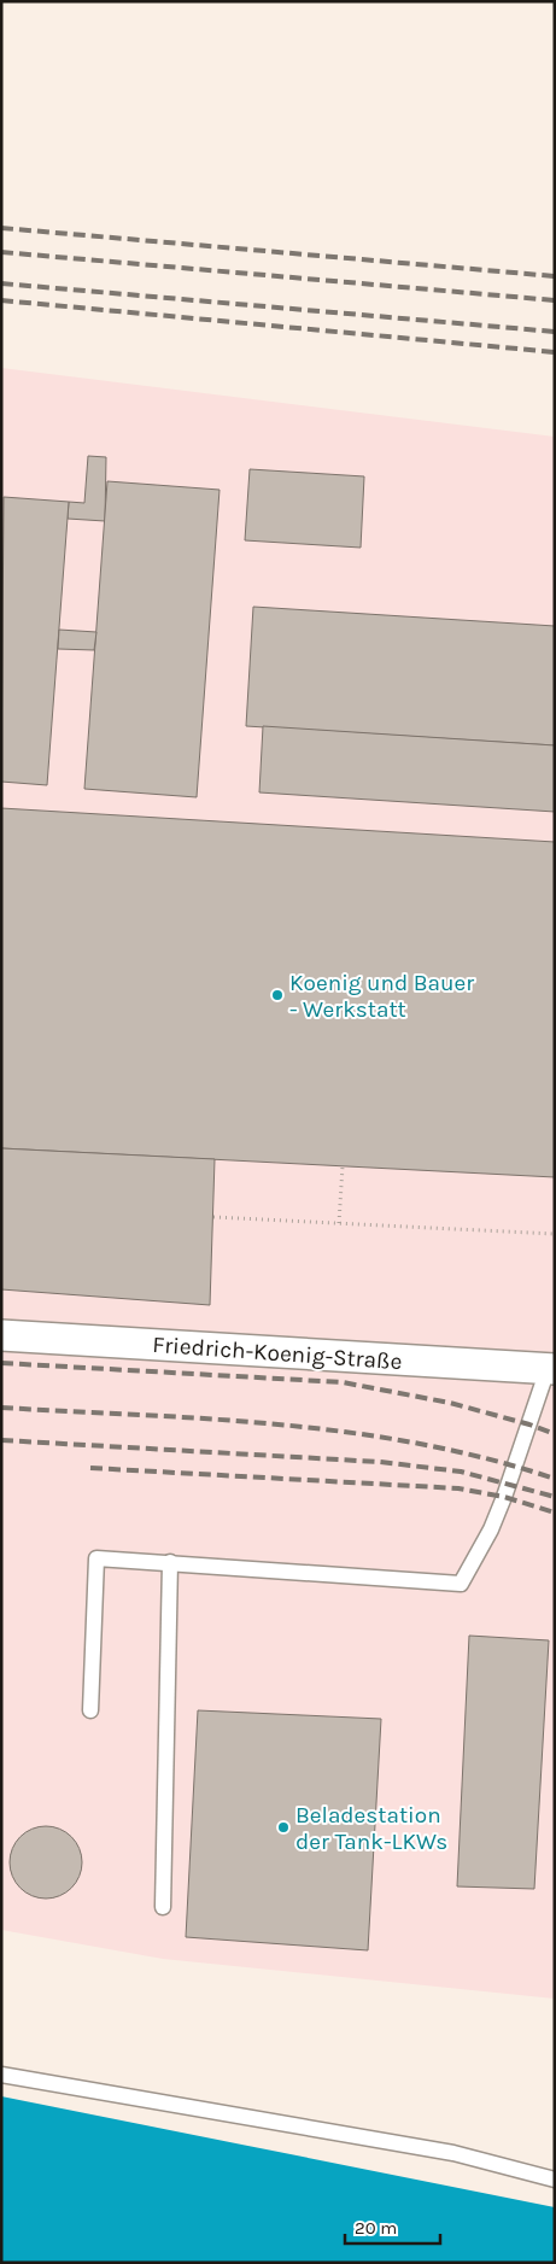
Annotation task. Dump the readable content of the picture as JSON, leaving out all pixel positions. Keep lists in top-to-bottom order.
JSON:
{
  "streets": {
    "street": ["Friedrich-Koenig-Straße"]
  },
  "places": ["Koenig und Bauer - Werkstatt", "Beladestation der Tank-LKWs"],
  "scale_bar": "20 m"
}
